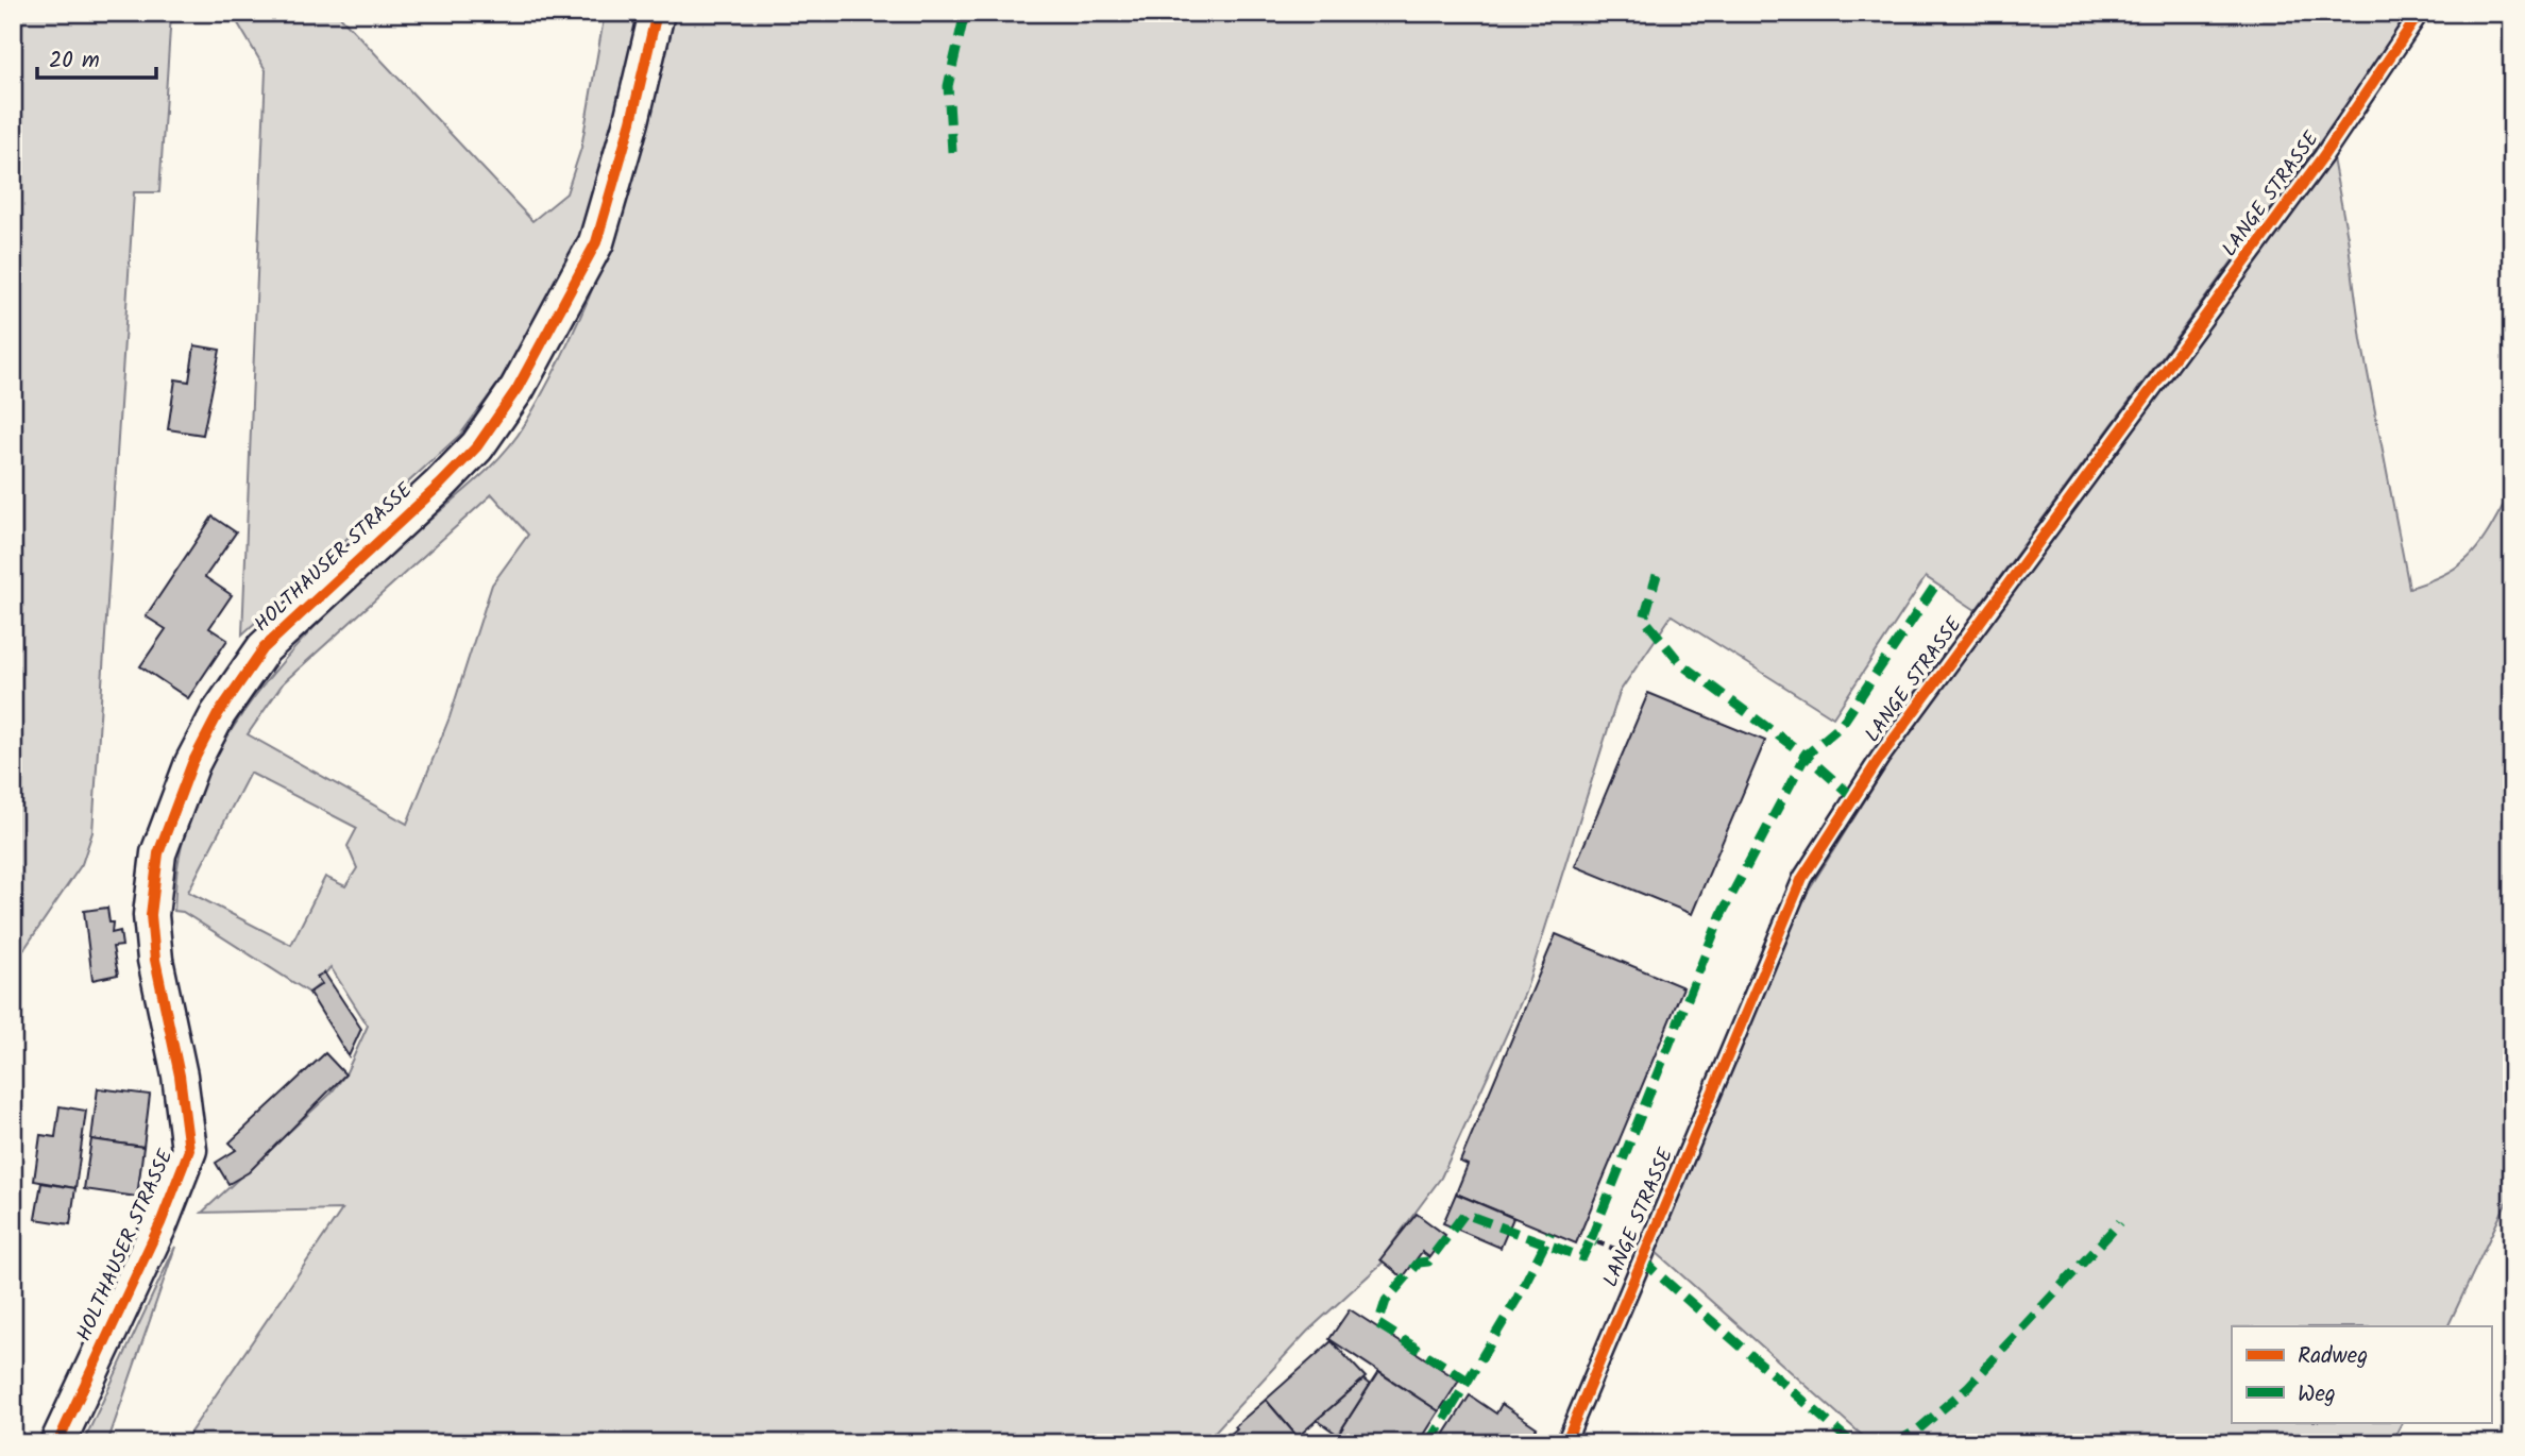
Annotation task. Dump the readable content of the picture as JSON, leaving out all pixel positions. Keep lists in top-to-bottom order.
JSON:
{
  "streets": {
    "street": ["HOLTHAUSER STRASSE"],
    "lane": ["LANGE STRASSE"]
  },
  "legend": ["Radweg", "Weg"],
  "scale_bar": "20 m"
}
